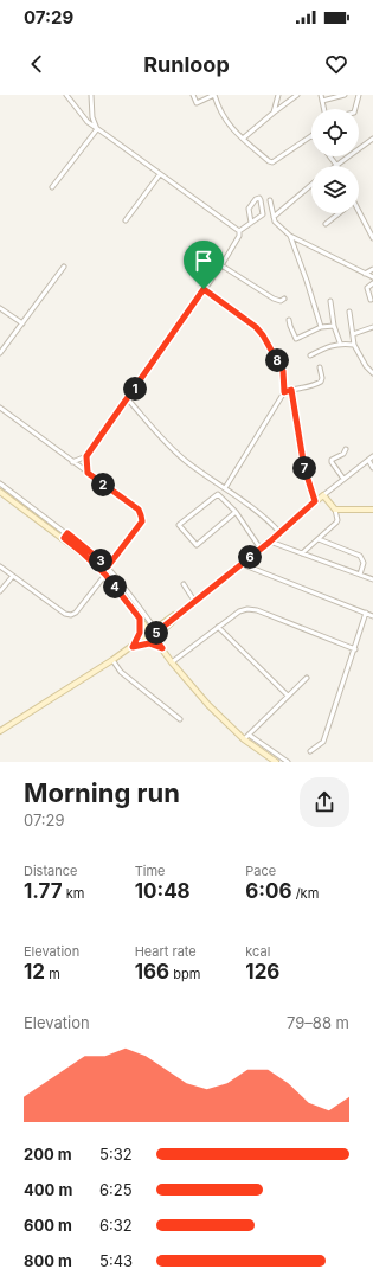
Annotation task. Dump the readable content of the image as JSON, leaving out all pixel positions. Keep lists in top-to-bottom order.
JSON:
{
  "page": {
    "status": "07:29",
    "header": "Runloop",
    "pins": [
      "8",
      "1",
      "7",
      "2",
      "6",
      "3",
      "4",
      "5"
    ],
    "heading": ["Morning run", "07:29"],
    "stats": [
      ["Distance", "1.77 km"],
      ["Time", "10:48"],
      ["Pace", "6:06 /km"],
      ["Elevation", "12 m"],
      ["Heart rate", "166 bpm"],
      ["kcal", "126"]
    ],
    "chart": ["Elevation", "79–88 m"],
    "list": [
      {
        "name": "200 m",
        "note": "5:32"
      },
      {
        "name": "400 m",
        "note": "6:25"
      },
      {
        "name": "600 m",
        "note": "6:32"
      },
      {
        "name": "800 m",
        "note": "5:43"
      }
    ]
  }
}
